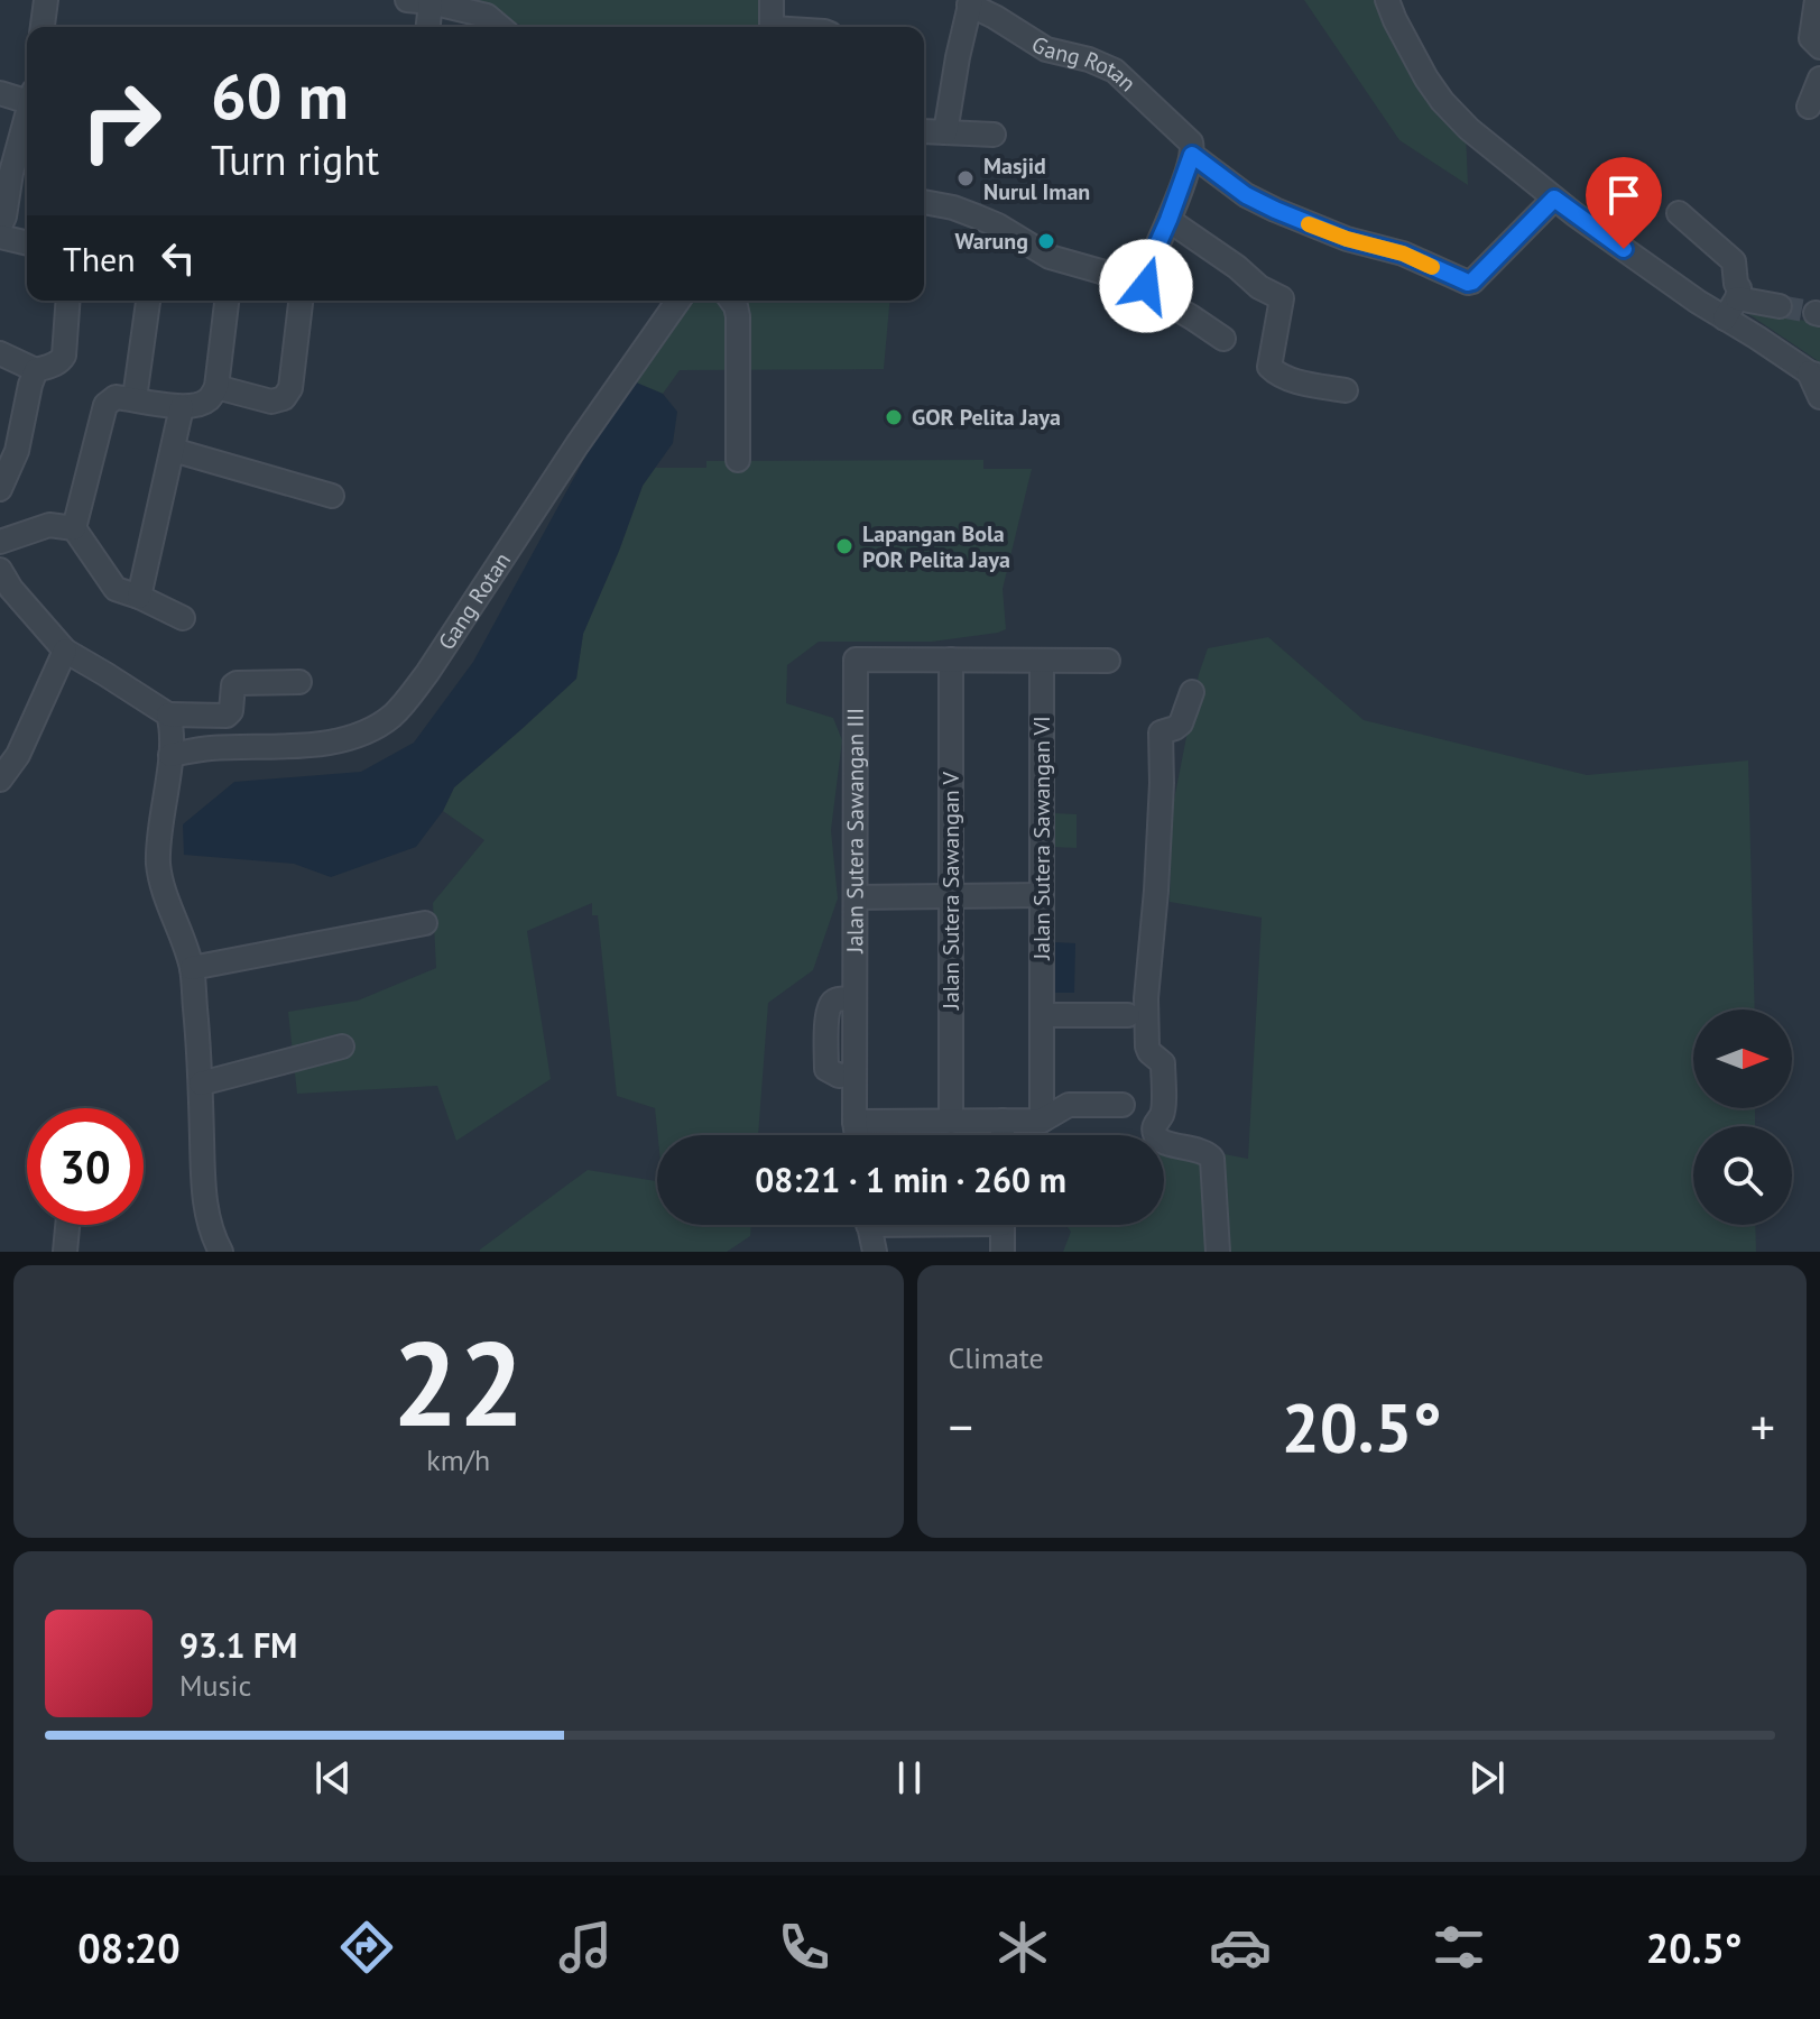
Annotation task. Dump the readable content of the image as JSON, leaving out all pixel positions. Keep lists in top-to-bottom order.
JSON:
{
  "streets": {
    "street": [
      "Gang Rotan",
      "Jalan Sutera Sawangan III",
      "Jalan Sutera Sawangan VI",
      "Jalan Sutera Sawangan V"
    ]
  },
  "crossings": [
    ["Jalan Sutera Sawangan III", "Jalan Sutera Sawangan V"]
  ],
  "places": [
    "Masjid Nurul Iman",
    "Warung",
    "GOR Pelita Jaya",
    "Lapangan Bola POR Pelita Jaya"
  ],
  "north": "right",
  "page": {
    "turn": ["60 m", "Turn right"],
    "then": "Then",
    "limit": "30",
    "trip": "08:21 · 1 min · 260 m",
    "tile": [
      ["22", "km/h"],
      "Climate"
    ],
    "heat": ["−", "20.5°", "+"],
    "song": ["93.1 FM", "Music"],
    "tabs": ["08:20", "20.5°"]
  }
}
